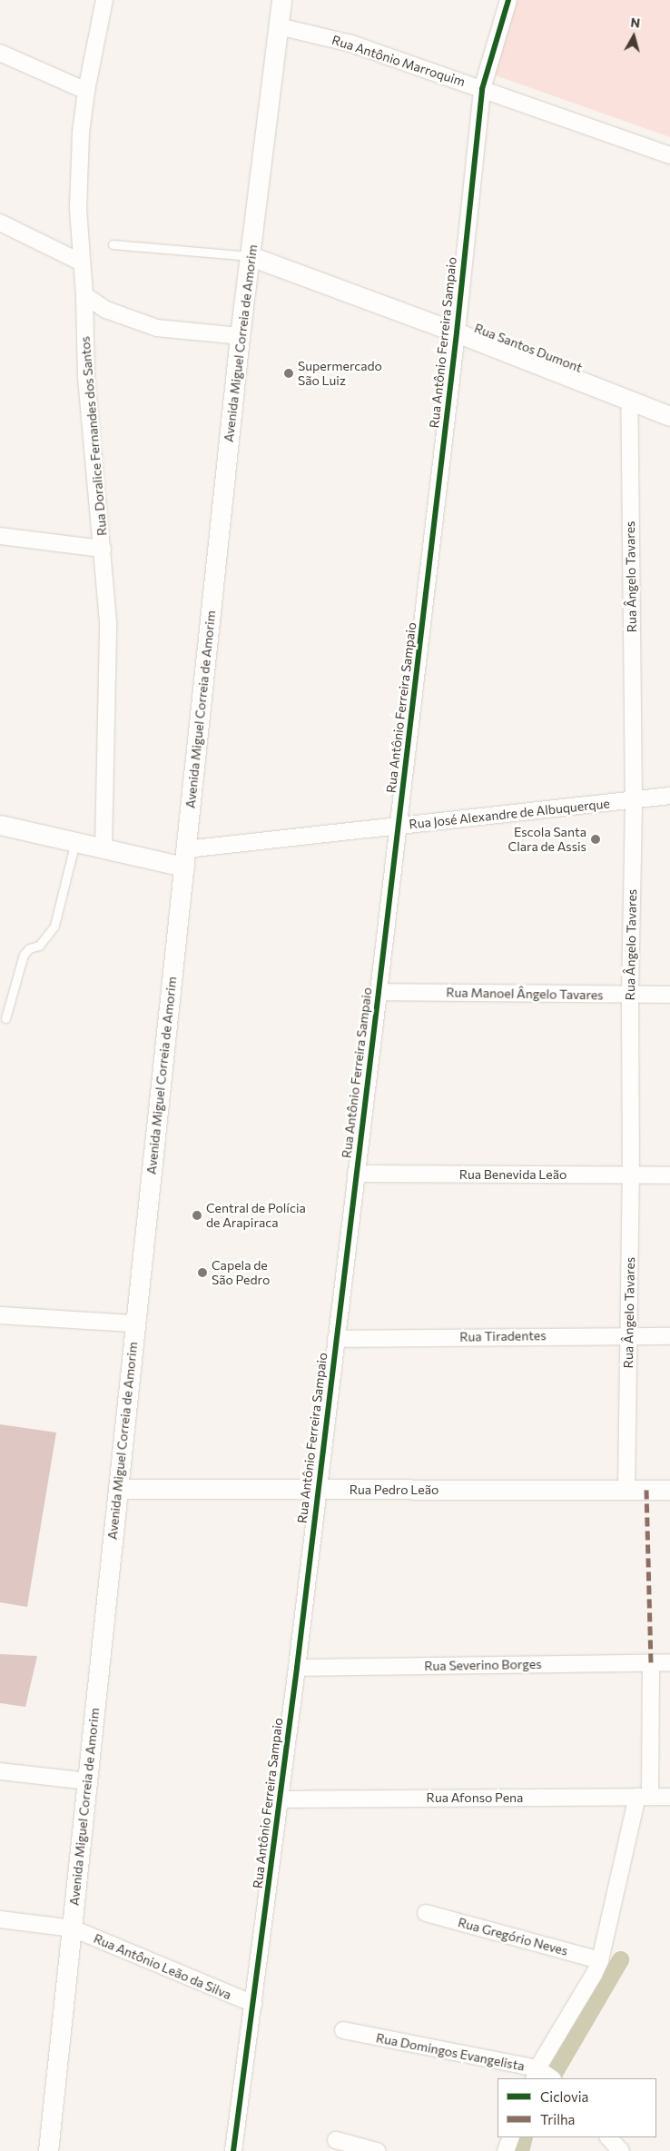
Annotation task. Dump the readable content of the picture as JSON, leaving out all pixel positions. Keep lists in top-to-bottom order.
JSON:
{
  "streets": {
    "street": [
      "Rua Antônio Marroquim",
      "Rua Antônio Ferreira Sampaio",
      "Avenida Miguel Correia de Amorim",
      "Rua Santos Dumont",
      "Rua Doralice Fernandes dos Santos",
      "Rua Ângelo Tavares",
      "Rua José Alexandre de Albuquerque",
      "Rua Manoel Ângelo Tavares",
      "Rua Benevida Leão",
      "Rua Tiradentes",
      "Rua Pedro Leão",
      "Rua Severino Borges",
      "Rua Afonso Pena",
      "Rua Gregório Neves",
      "Rua Antônio Leão da Silva",
      "Rua Domingos Evangelista"
    ]
  },
  "crossings": [
    ["Rua Antônio Marroquim", "Rua Antônio Ferreira Sampaio"],
    ["Rua Antônio Marroquim", "Avenida Miguel Correia de Amorim"],
    ["Rua Antônio Ferreira Sampaio", "Rua Santos Dumont"],
    ["Rua Antônio Ferreira Sampaio", "Rua José Alexandre de Albuquerque"],
    ["Rua Antônio Ferreira Sampaio", "Rua Manoel Ângelo Tavares"],
    ["Rua Antônio Ferreira Sampaio", "Rua Benevida Leão"],
    ["Rua Antônio Ferreira Sampaio", "Rua Tiradentes"],
    ["Rua Antônio Ferreira Sampaio", "Rua Pedro Leão"],
    ["Rua Antônio Ferreira Sampaio", "Rua Severino Borges"],
    ["Rua Antônio Ferreira Sampaio", "Rua Afonso Pena"],
    ["Rua Antônio Ferreira Sampaio", "Rua Antônio Leão da Silva"],
    ["Avenida Miguel Correia de Amorim", "Rua Santos Dumont"],
    ["Avenida Miguel Correia de Amorim", "Rua José Alexandre de Albuquerque"],
    ["Avenida Miguel Correia de Amorim", "Rua Pedro Leão"],
    ["Avenida Miguel Correia de Amorim", "Rua Antônio Leão da Silva"],
    ["Rua Santos Dumont", "Rua Ângelo Tavares"],
    ["Rua Ângelo Tavares", "Rua José Alexandre de Albuquerque"],
    ["Rua Ângelo Tavares", "Rua Manoel Ângelo Tavares"],
    ["Rua Ângelo Tavares", "Rua Benevida Leão"],
    ["Rua Ângelo Tavares", "Rua Tiradentes"],
    ["Rua Ângelo Tavares", "Rua Pedro Leão"]
  ],
  "places": [
    "Supermercado São Luiz",
    "Escola Santa Clara de Assis",
    "Central de Polícia de Arapiraca",
    "Capela de São Pedro"
  ],
  "legend": ["Ciclovia", "Trilha"],
  "north": "top"
}
